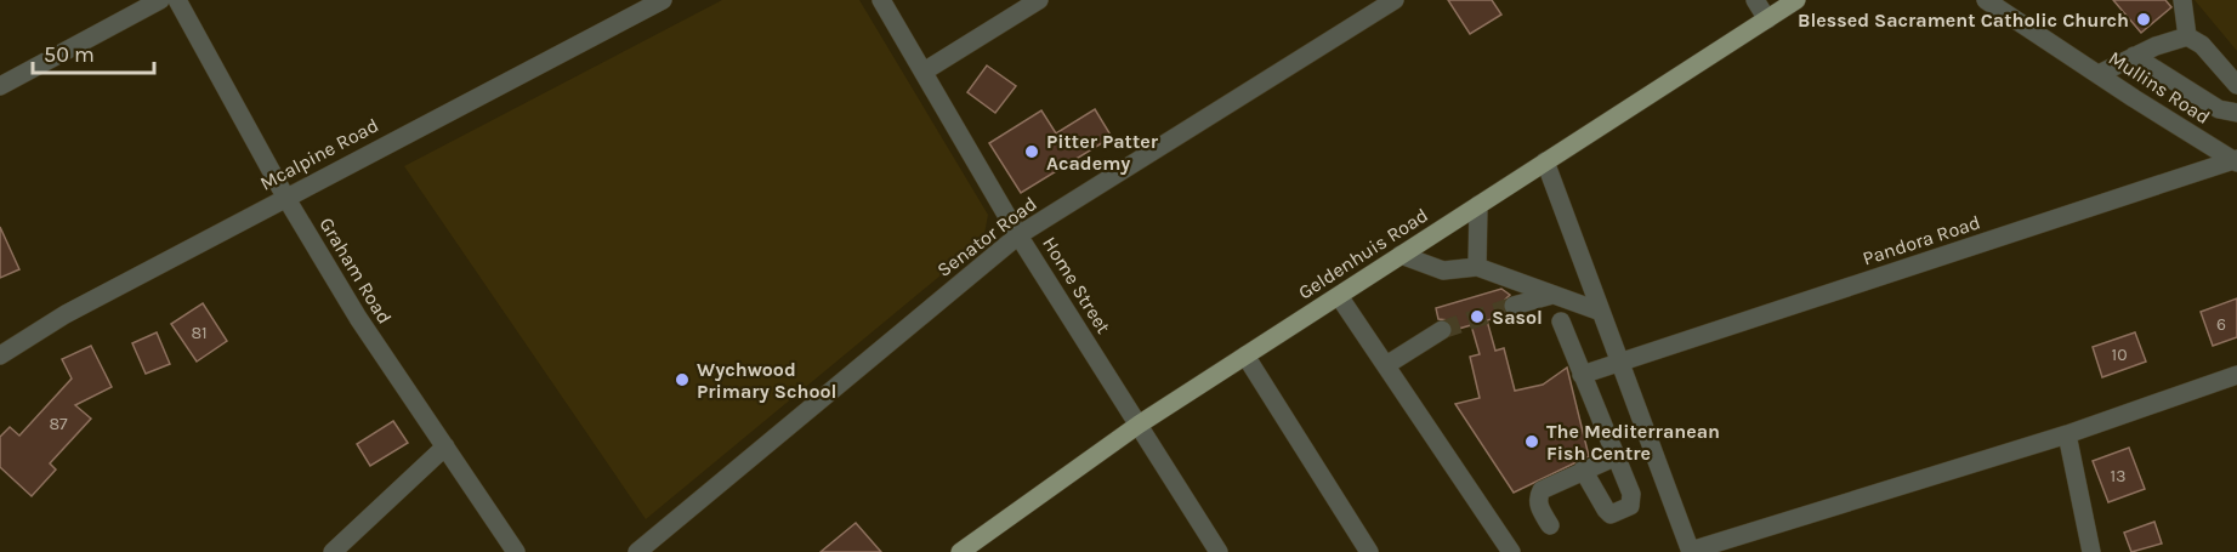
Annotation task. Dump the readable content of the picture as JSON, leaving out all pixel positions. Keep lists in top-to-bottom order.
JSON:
{
  "streets": {
    "main road": ["Geldenhuis Road"],
    "street": [
      "Mullins Road",
      "Mcalpine Road",
      "Senator Road",
      "Pandora Road",
      "Graham Road",
      "Home Street"
    ]
  },
  "crossings": [
    ["Mullins Road", "Pandora Road"],
    ["Mcalpine Road", "Graham Road"],
    ["Senator Road", "Home Street"],
    ["Geldenhuis Road", "Home Street"]
  ],
  "places": [
    "Blessed Sacrament Catholic Church",
    "Pitter Patter Academy",
    "Sasol",
    "Wychwood Primary School",
    "The Mediterranean Fish Centre"
  ],
  "house_numbers": [
    "6",
    "81",
    "10",
    "87",
    "13"
  ],
  "scale_bar": "50 m"
}
